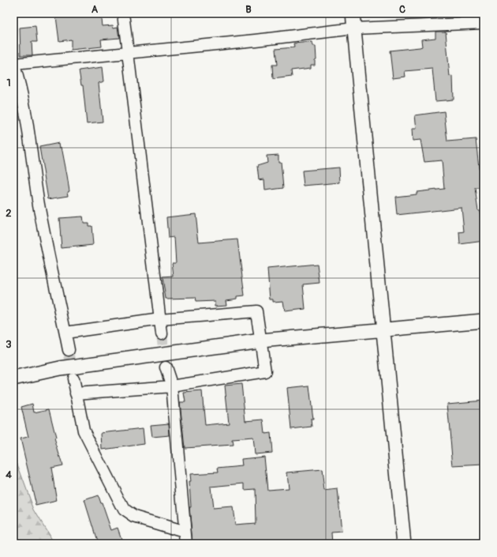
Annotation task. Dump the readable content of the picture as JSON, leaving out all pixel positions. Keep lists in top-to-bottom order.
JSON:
{
  "grid": {
    "columns": ["A", "B", "C"],
    "rows": [
      "1",
      "2",
      "3",
      "4"
    ]
  }
}
